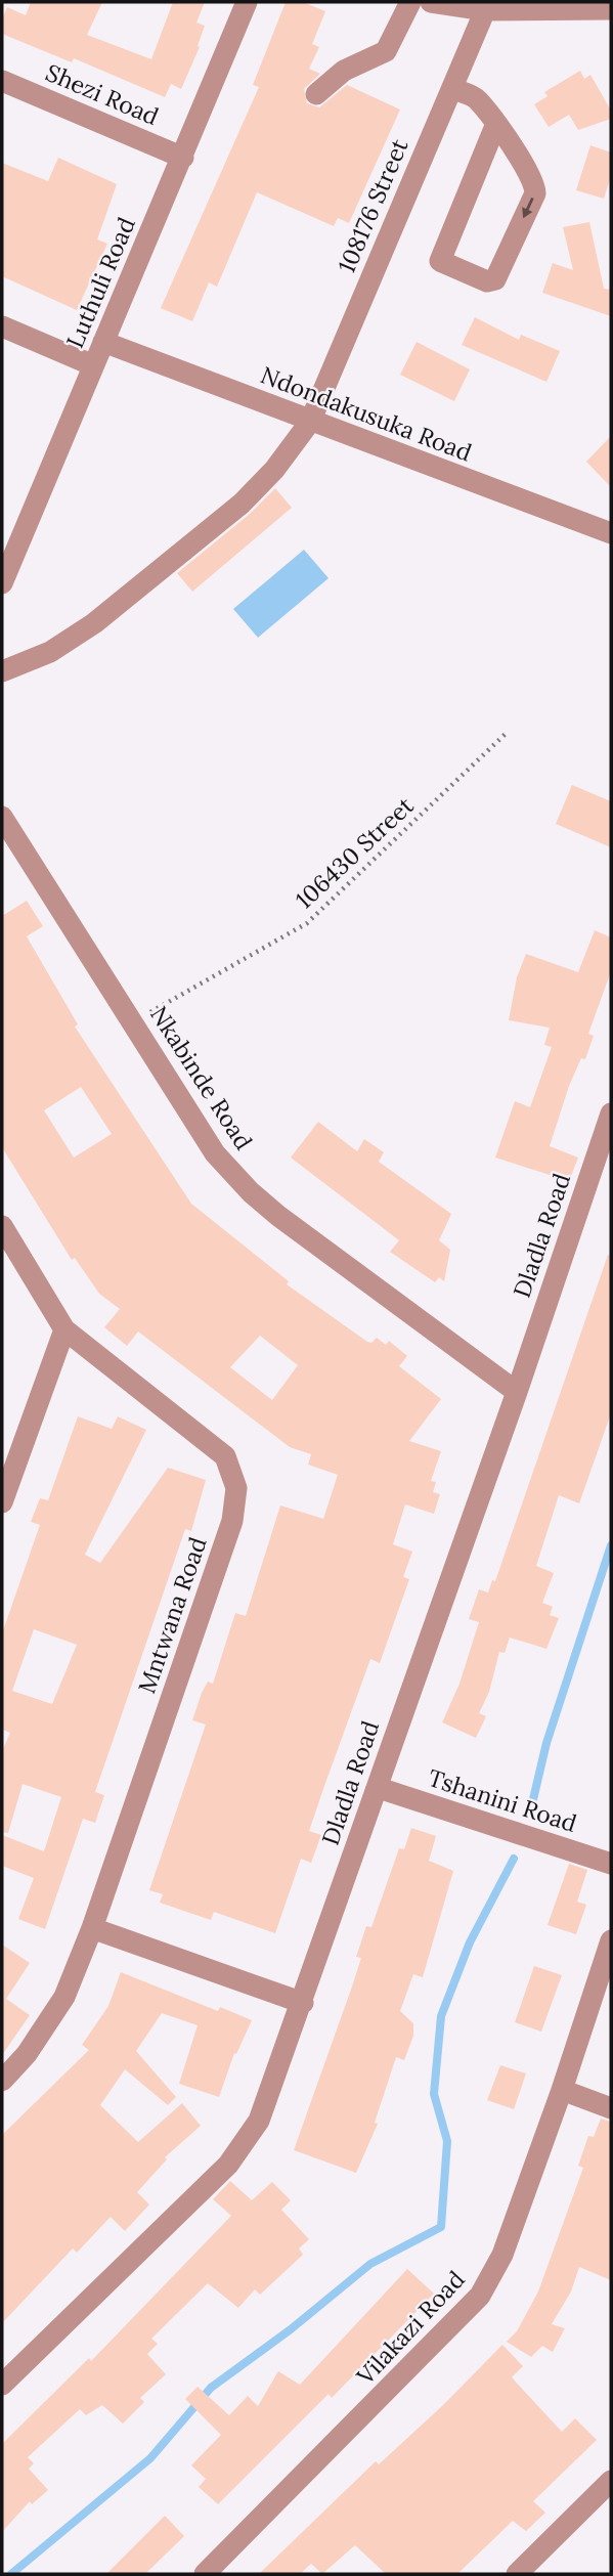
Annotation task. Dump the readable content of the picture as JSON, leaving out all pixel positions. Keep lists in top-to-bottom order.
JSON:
{
  "streets": {
    "street": [
      "Shezi Road",
      "108176 Street",
      "Luthuli Road",
      "Ndondakusuka Road",
      "Nkabinde Road",
      "Dladla Road",
      "Mntwana Road",
      "Tshanini Road",
      "Vilakazi Road"
    ],
    "path": ["106430 Street"]
  },
  "crossings": [
    ["Shezi Road", "Luthuli Road"],
    ["108176 Street", "Ndondakusuka Road"],
    ["Luthuli Road", "Ndondakusuka Road"],
    ["106430 Street", "Nkabinde Road"],
    ["Nkabinde Road", "Dladla Road"],
    ["Dladla Road", "Tshanini Road"]
  ]
}
